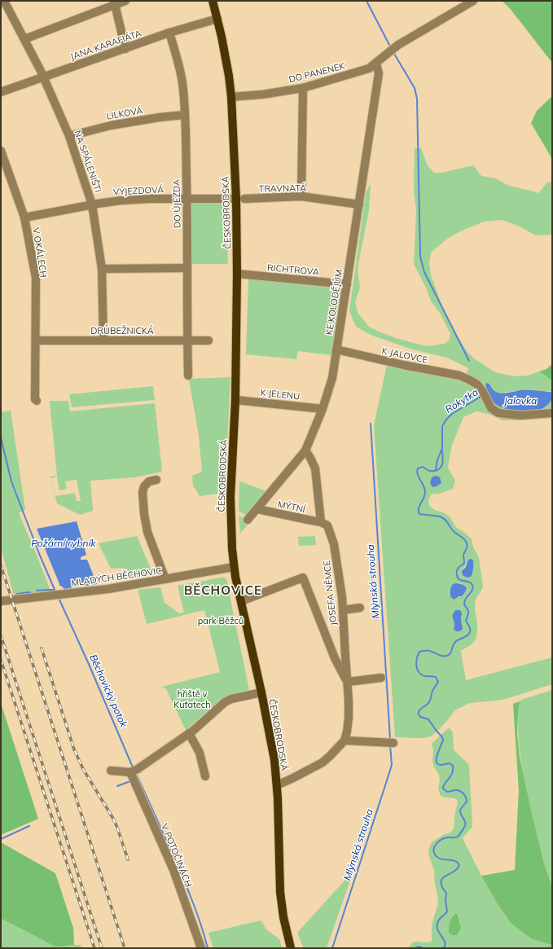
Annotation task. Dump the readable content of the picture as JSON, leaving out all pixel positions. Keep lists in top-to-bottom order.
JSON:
{
  "streets": {
    "main road": ["ČESKOBRODSKÁ"],
    "street": [
      "JANA KARAFIÁTA",
      "DO PANENEK",
      "LILKOVÁ",
      "NA SPÁLENIŠTI",
      "TRAVNATÁ",
      "VÝJEZDOVÁ",
      "DO ÚJEZDA",
      "V OKÁLECH",
      "RICHTROVA",
      "KE KOLODĚJŮM",
      "DRŮBEŽNICKÁ",
      "K JALOVCE",
      "K JELENU",
      "MÝTNÍ",
      "MLADÝCH BĚCHOVIC",
      "JOSEFA NĚMCE",
      "V POTOČINÁCH"
    ]
  },
  "crossings": [
    ["JANA KARAFIÁTA", "NA SPÁLENIŠTI"],
    ["JANA KARAFIÁTA", "DO ÚJEZDA"],
    ["JANA KARAFIÁTA", "ČESKOBRODSKÁ"],
    ["DO PANENEK", "ČESKOBRODSKÁ"],
    ["DO PANENEK", "KE KOLODĚJŮM"],
    ["LILKOVÁ", "NA SPÁLENIŠTI"],
    ["LILKOVÁ", "DO ÚJEZDA"],
    ["NA SPÁLENIŠTI", "VÝJEZDOVÁ"],
    ["NA SPÁLENIŠTI", "DRŮBEŽNICKÁ"],
    ["TRAVNATÁ", "VÝJEZDOVÁ"],
    ["TRAVNATÁ", "ČESKOBRODSKÁ"],
    ["TRAVNATÁ", "KE KOLODĚJŮM"],
    ["VÝJEZDOVÁ", "DO ÚJEZDA"],
    ["VÝJEZDOVÁ", "ČESKOBRODSKÁ"],
    ["VÝJEZDOVÁ", "V OKÁLECH"],
    ["DO ÚJEZDA", "DRŮBEŽNICKÁ"],
    ["ČESKOBRODSKÁ", "RICHTROVA"],
    ["ČESKOBRODSKÁ", "K JELENU"],
    ["ČESKOBRODSKÁ", "MLADÝCH BĚCHOVIC"],
    ["V OKÁLECH", "DRŮBEŽNICKÁ"],
    ["RICHTROVA", "KE KOLODĚJŮM"],
    ["KE KOLODĚJŮM", "K JALOVCE"],
    ["KE KOLODĚJŮM", "K JELENU"],
    ["KE KOLODĚJŮM", "MÝTNÍ"],
    ["MÝTNÍ", "JOSEFA NĚMCE"]
  ],
  "districts": ["BĚCHOVICE"],
  "water": [
    "Rokytka",
    "Jalovka",
    "Požární rybník",
    "Mlýnská strouha",
    "Běchovický potok"
  ],
  "parks": ["park Běžců", "hřiště v Kuťatech"]
}
